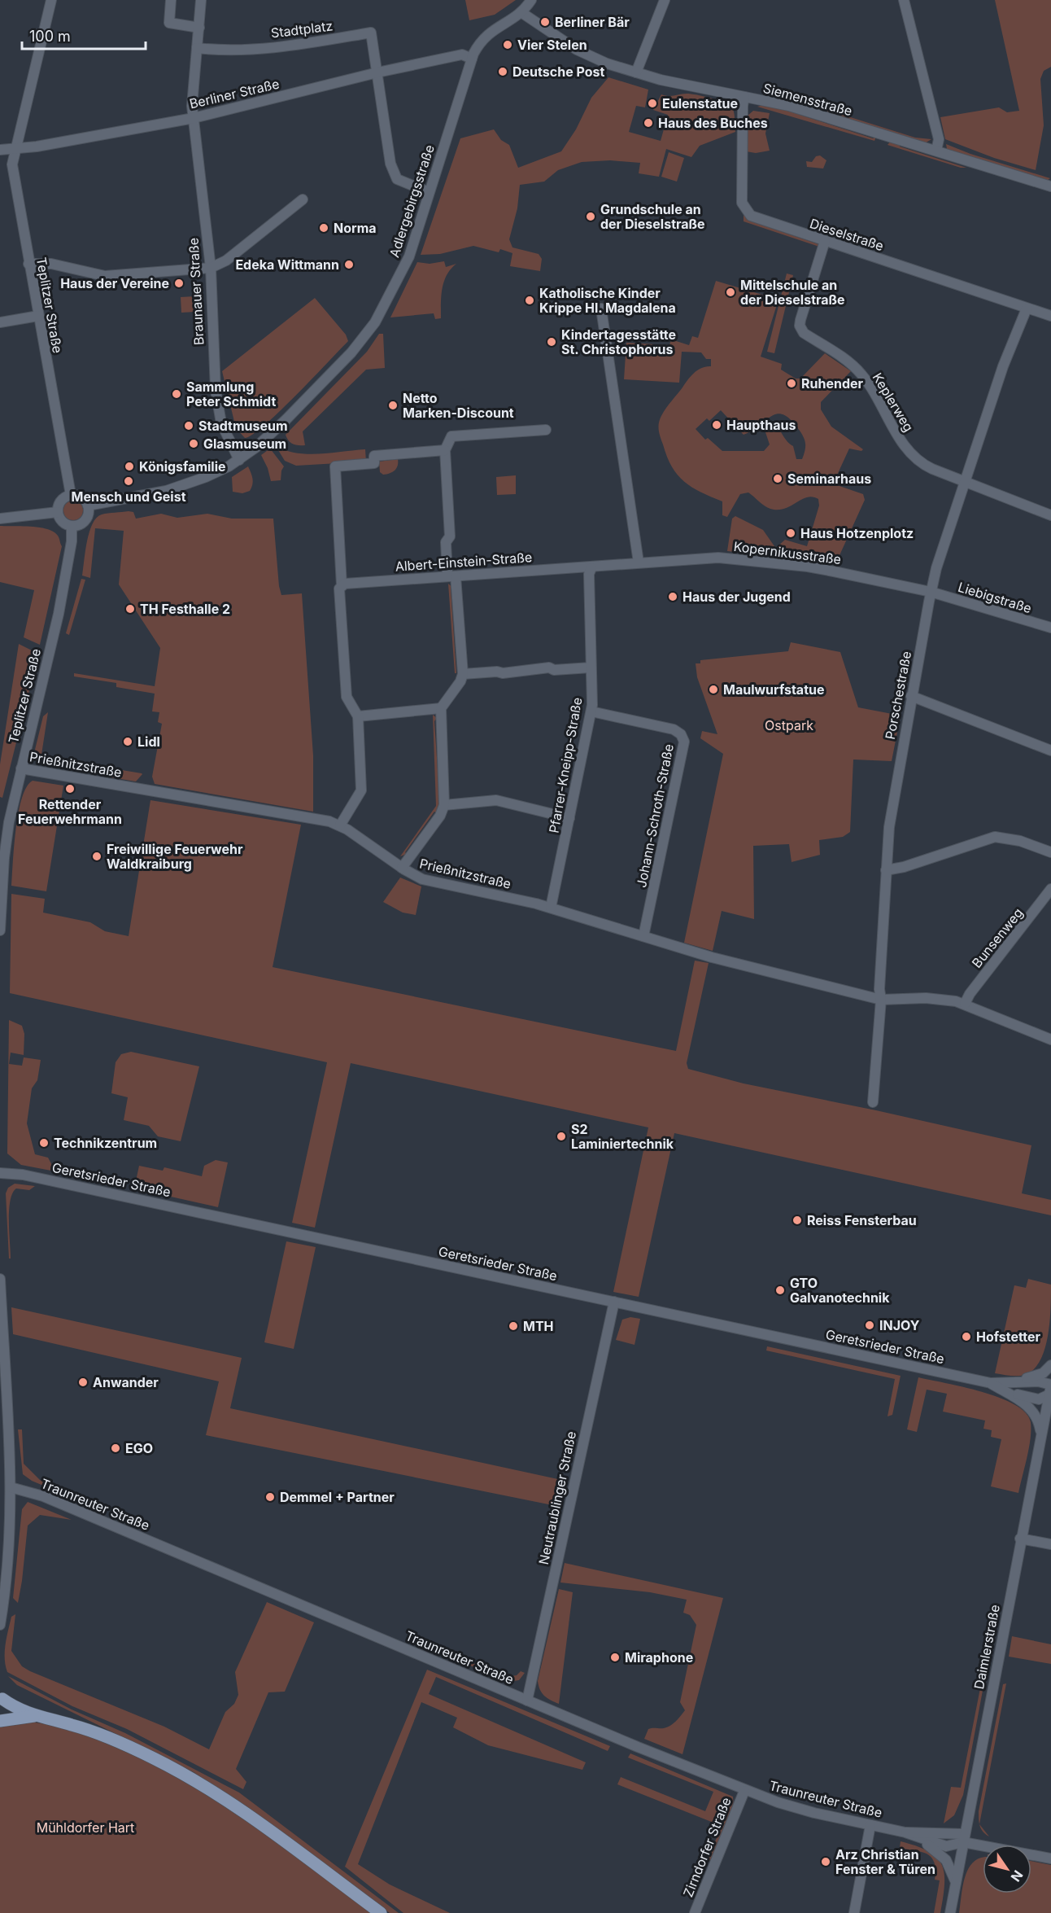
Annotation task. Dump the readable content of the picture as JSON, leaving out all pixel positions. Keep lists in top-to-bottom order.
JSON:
{
  "streets": {
    "street": [
      "Stadtplatz",
      "Berliner Straße",
      "Siemensstraße",
      "Adlergebirgsstraße",
      "Dieselstraße",
      "Braunauer Straße",
      "Teplitzer Straße",
      "Keplerweg",
      "Kopernikusstraße",
      "Albert-Einstein-Straße",
      "Liebigstraße",
      "Porschestraße",
      "Prießnitzstraße",
      "Pfarrer-Kneipp-Straße",
      "Johann-Schroth-Straße",
      "Bunsenweg",
      "Geretsrieder Straße",
      "Neutraublinger Straße",
      "Traunreuter Straße",
      "Daimlerstraße",
      "Zirndorfer Straße"
    ]
  },
  "crossings": [
    ["Stadtplatz", "Berliner Straße"],
    ["Berliner Straße", "Adlergebirgsstraße"],
    ["Berliner Straße", "Braunauer Straße"],
    ["Berliner Straße", "Teplitzer Straße"],
    ["Siemensstraße", "Adlergebirgsstraße"],
    ["Siemensstraße", "Dieselstraße"],
    ["Adlergebirgsstraße", "Braunauer Straße"],
    ["Adlergebirgsstraße", "Teplitzer Straße"],
    ["Dieselstraße", "Keplerweg"],
    ["Dieselstraße", "Porschestraße"],
    ["Teplitzer Straße", "Prießnitzstraße"],
    ["Keplerweg", "Porschestraße"],
    ["Kopernikusstraße", "Albert-Einstein-Straße"],
    ["Kopernikusstraße", "Liebigstraße"],
    ["Kopernikusstraße", "Porschestraße"],
    ["Kopernikusstraße", "Pfarrer-Kneipp-Straße"],
    ["Albert-Einstein-Straße", "Pfarrer-Kneipp-Straße"],
    ["Liebigstraße", "Porschestraße"],
    ["Porschestraße", "Prießnitzstraße"],
    ["Prießnitzstraße", "Pfarrer-Kneipp-Straße"],
    ["Prießnitzstraße", "Johann-Schroth-Straße"],
    ["Prießnitzstraße", "Bunsenweg"],
    ["Pfarrer-Kneipp-Straße", "Johann-Schroth-Straße"],
    ["Geretsrieder Straße", "Neutraublinger Straße"],
    ["Geretsrieder Straße", "Daimlerstraße"],
    ["Neutraublinger Straße", "Traunreuter Straße"],
    ["Traunreuter Straße", "Daimlerstraße"],
    ["Traunreuter Straße", "Zirndorfer Straße"]
  ],
  "parks": ["Ostpark", "Mühldorfer Hart"],
  "places": [
    "Berliner Bär",
    "Vier Stelen",
    "Deutsche Post",
    "Eulenstatue",
    "Haus des Buches",
    "Grundschule an der Dieselstraße",
    "Norma",
    "Edeka Wittmann",
    "Haus der Vereine",
    "Mittelschule an der Dieselstraße",
    "Katholische Kinder Krippe Hl. Magdalena",
    "Kindertagesstätte St. Christophorus",
    "Ruhender",
    "Sammlung Peter Schmidt",
    "Netto Marken-Discount",
    "Haupthaus",
    "Stadtmuseum",
    "Glasmuseum",
    "Königsfamilie",
    "Seminarhaus",
    "Mensch und Geist",
    "Haus Hotzenplotz",
    "Haus der Jugend",
    "TH Festhalle 2",
    "Maulwurfstatue",
    "Lidl",
    "Rettender Feuerwehrmann",
    "Freiwillige Feuerwehr Waldkraiburg",
    "S2 Laminiertechnik",
    "Technikzentrum",
    "Reiss Fensterbau",
    "GTO Galvanotechnik",
    "INJOY",
    "MTH",
    "Hofstetter",
    "Anwander",
    "EGO",
    "Demmel + Partner",
    "Miraphone",
    "Arz Christian Fenster & Türen"
  ],
  "scale_bar": "100 m",
  "north": "bottom right"
}
